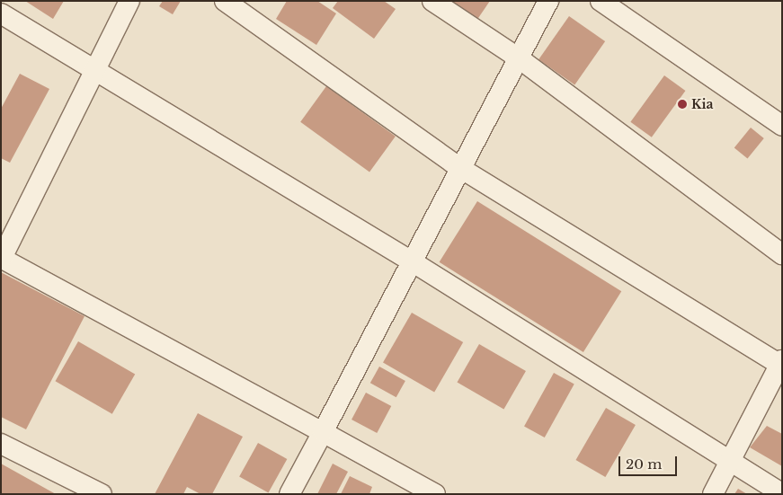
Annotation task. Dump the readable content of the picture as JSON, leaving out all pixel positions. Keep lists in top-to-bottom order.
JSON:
{
  "places": ["Kia"],
  "scale_bar": "20 m"
}
